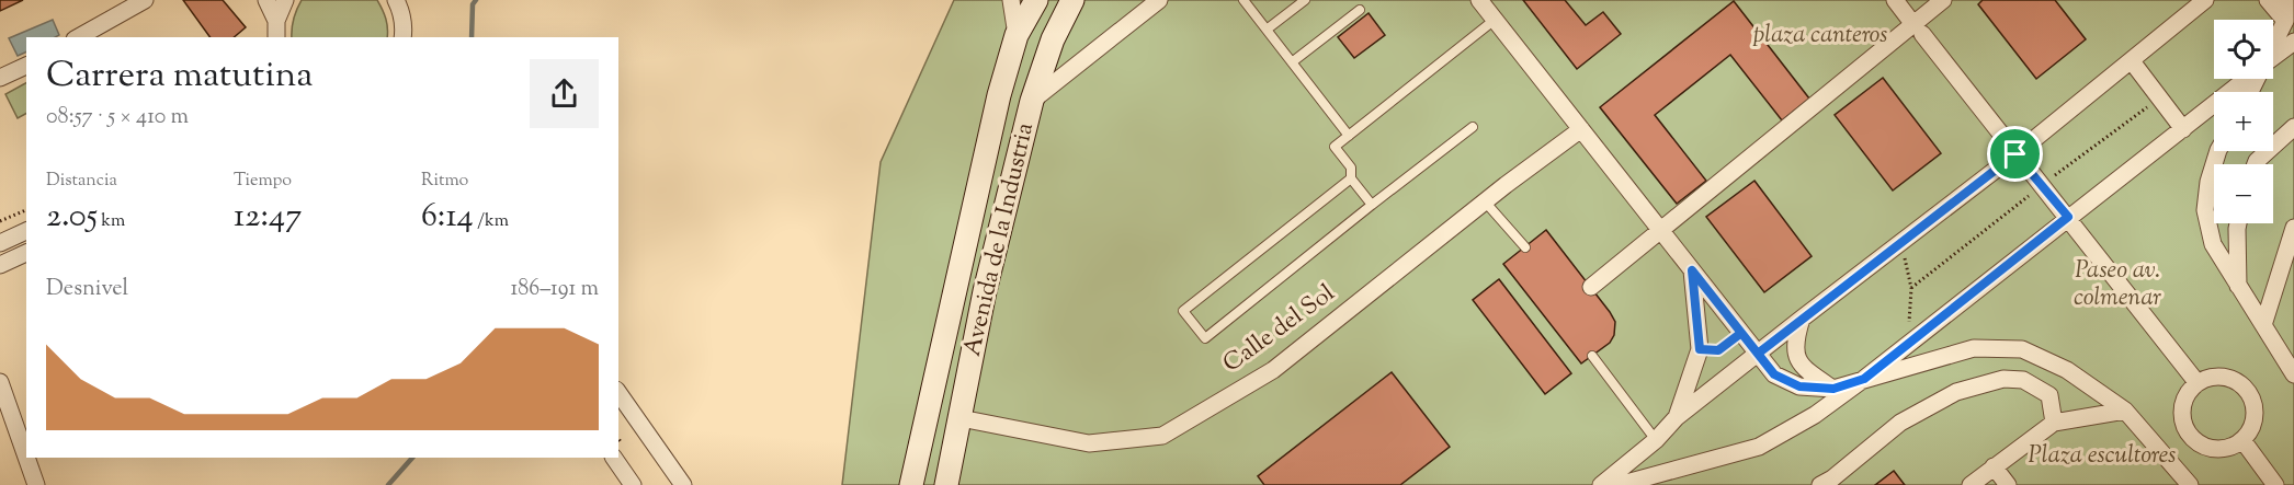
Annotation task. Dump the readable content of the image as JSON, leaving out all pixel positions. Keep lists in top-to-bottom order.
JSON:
{
  "streets": {
    "street": ["Avenida de la Industria", "Calle del Sol"]
  },
  "crossings": [
    ["Avenida de la Industria", "Calle del Sol"]
  ],
  "parks": ["plaza canteros", "Paseo av. colmenar", "Plaza escultores"],
  "page": {
    "map_buttons": ["+", "−"],
    "heading": ["Carrera matutina", "08:57 · 5 × 410 m"],
    "stats": [
      ["Distancia", "2.05 km"],
      ["Tiempo", "12:47"],
      ["Ritmo", "6:14 /km"]
    ],
    "chart": ["Desnivel", "186–191 m"]
  }
}
